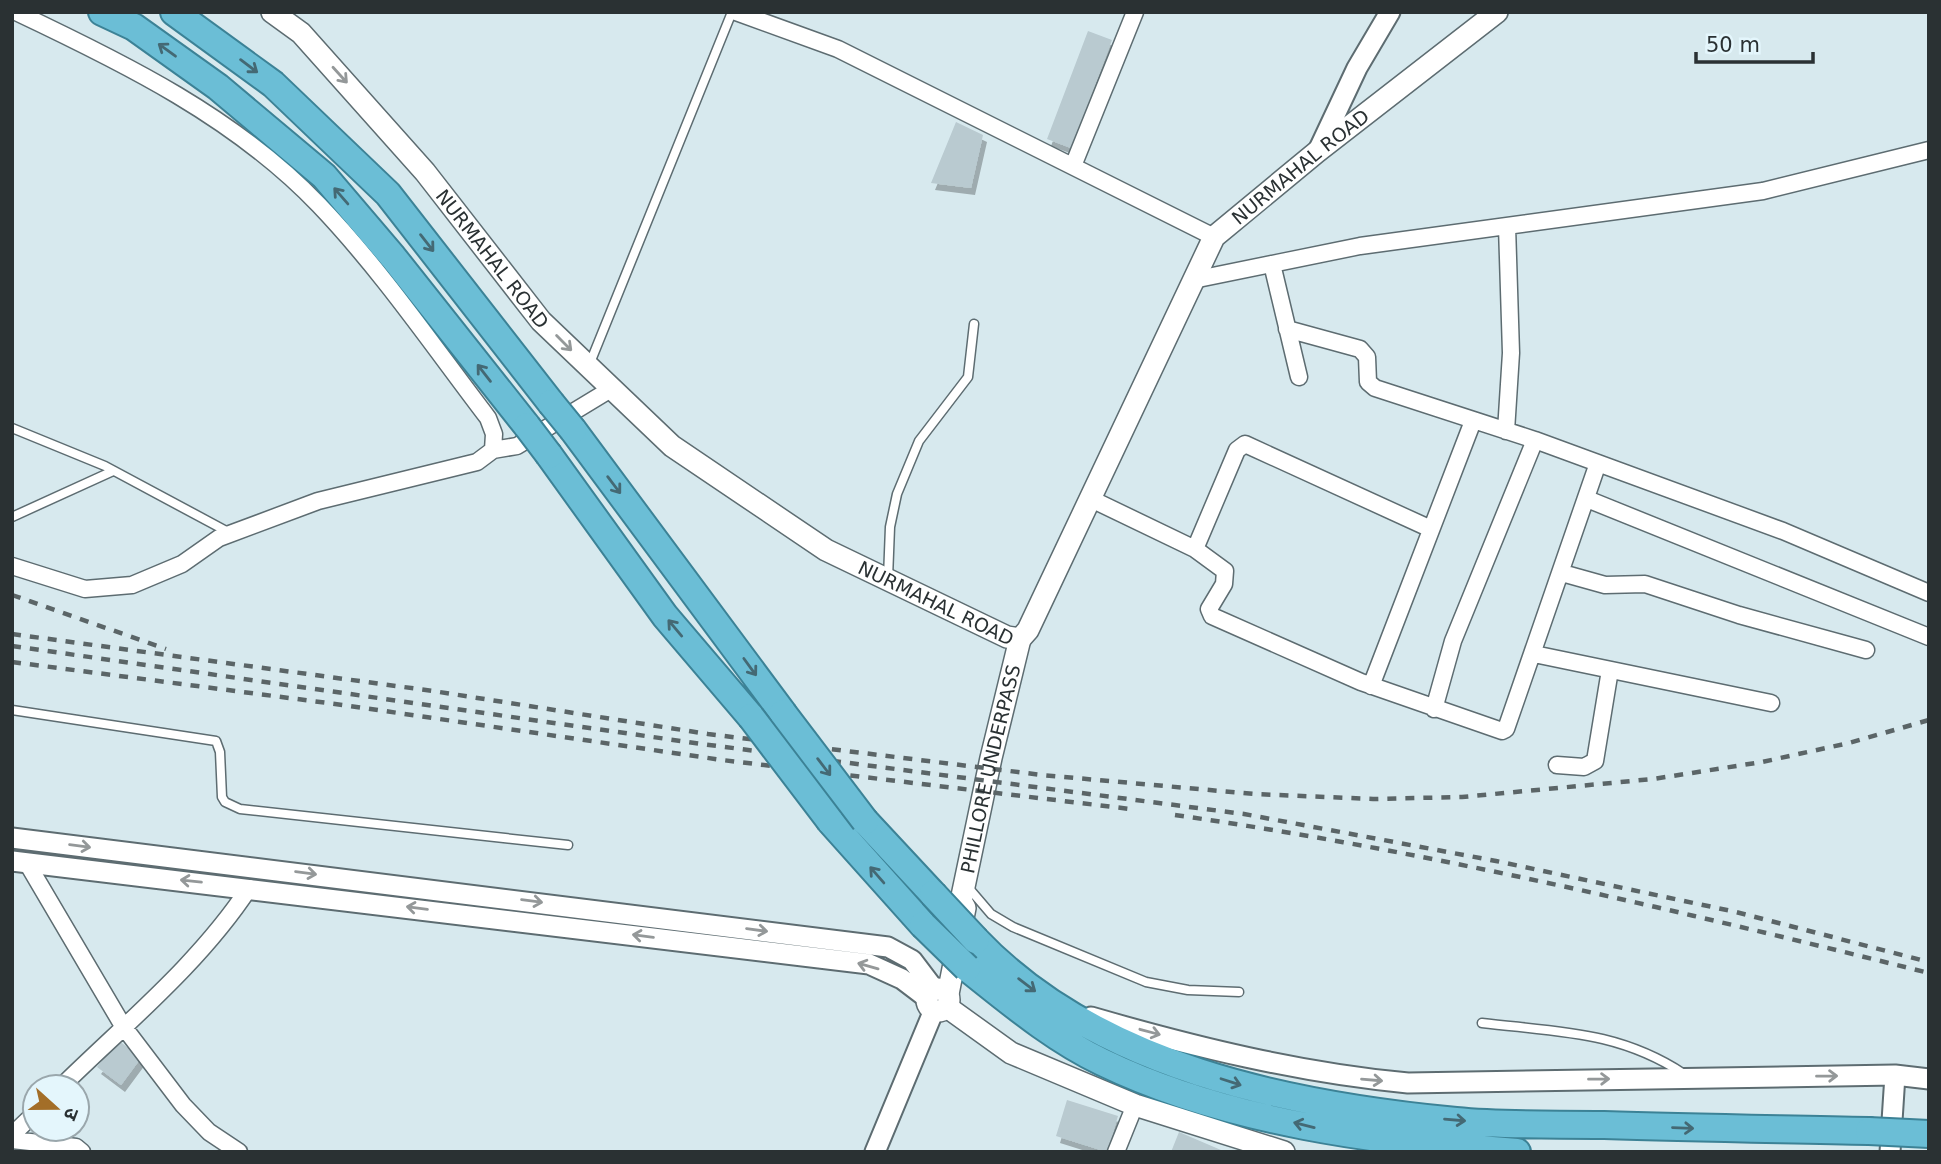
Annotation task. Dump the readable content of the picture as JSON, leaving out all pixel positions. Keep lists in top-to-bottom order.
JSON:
{
  "streets": {
    "main road": ["NURMAHAL ROAD", "PHILLORE UNDERPASS"]
  },
  "crossings": [
    ["NURMAHAL ROAD", "PHILLORE UNDERPASS"]
  ],
  "scale_bar": "50 m",
  "north": "right"
}
